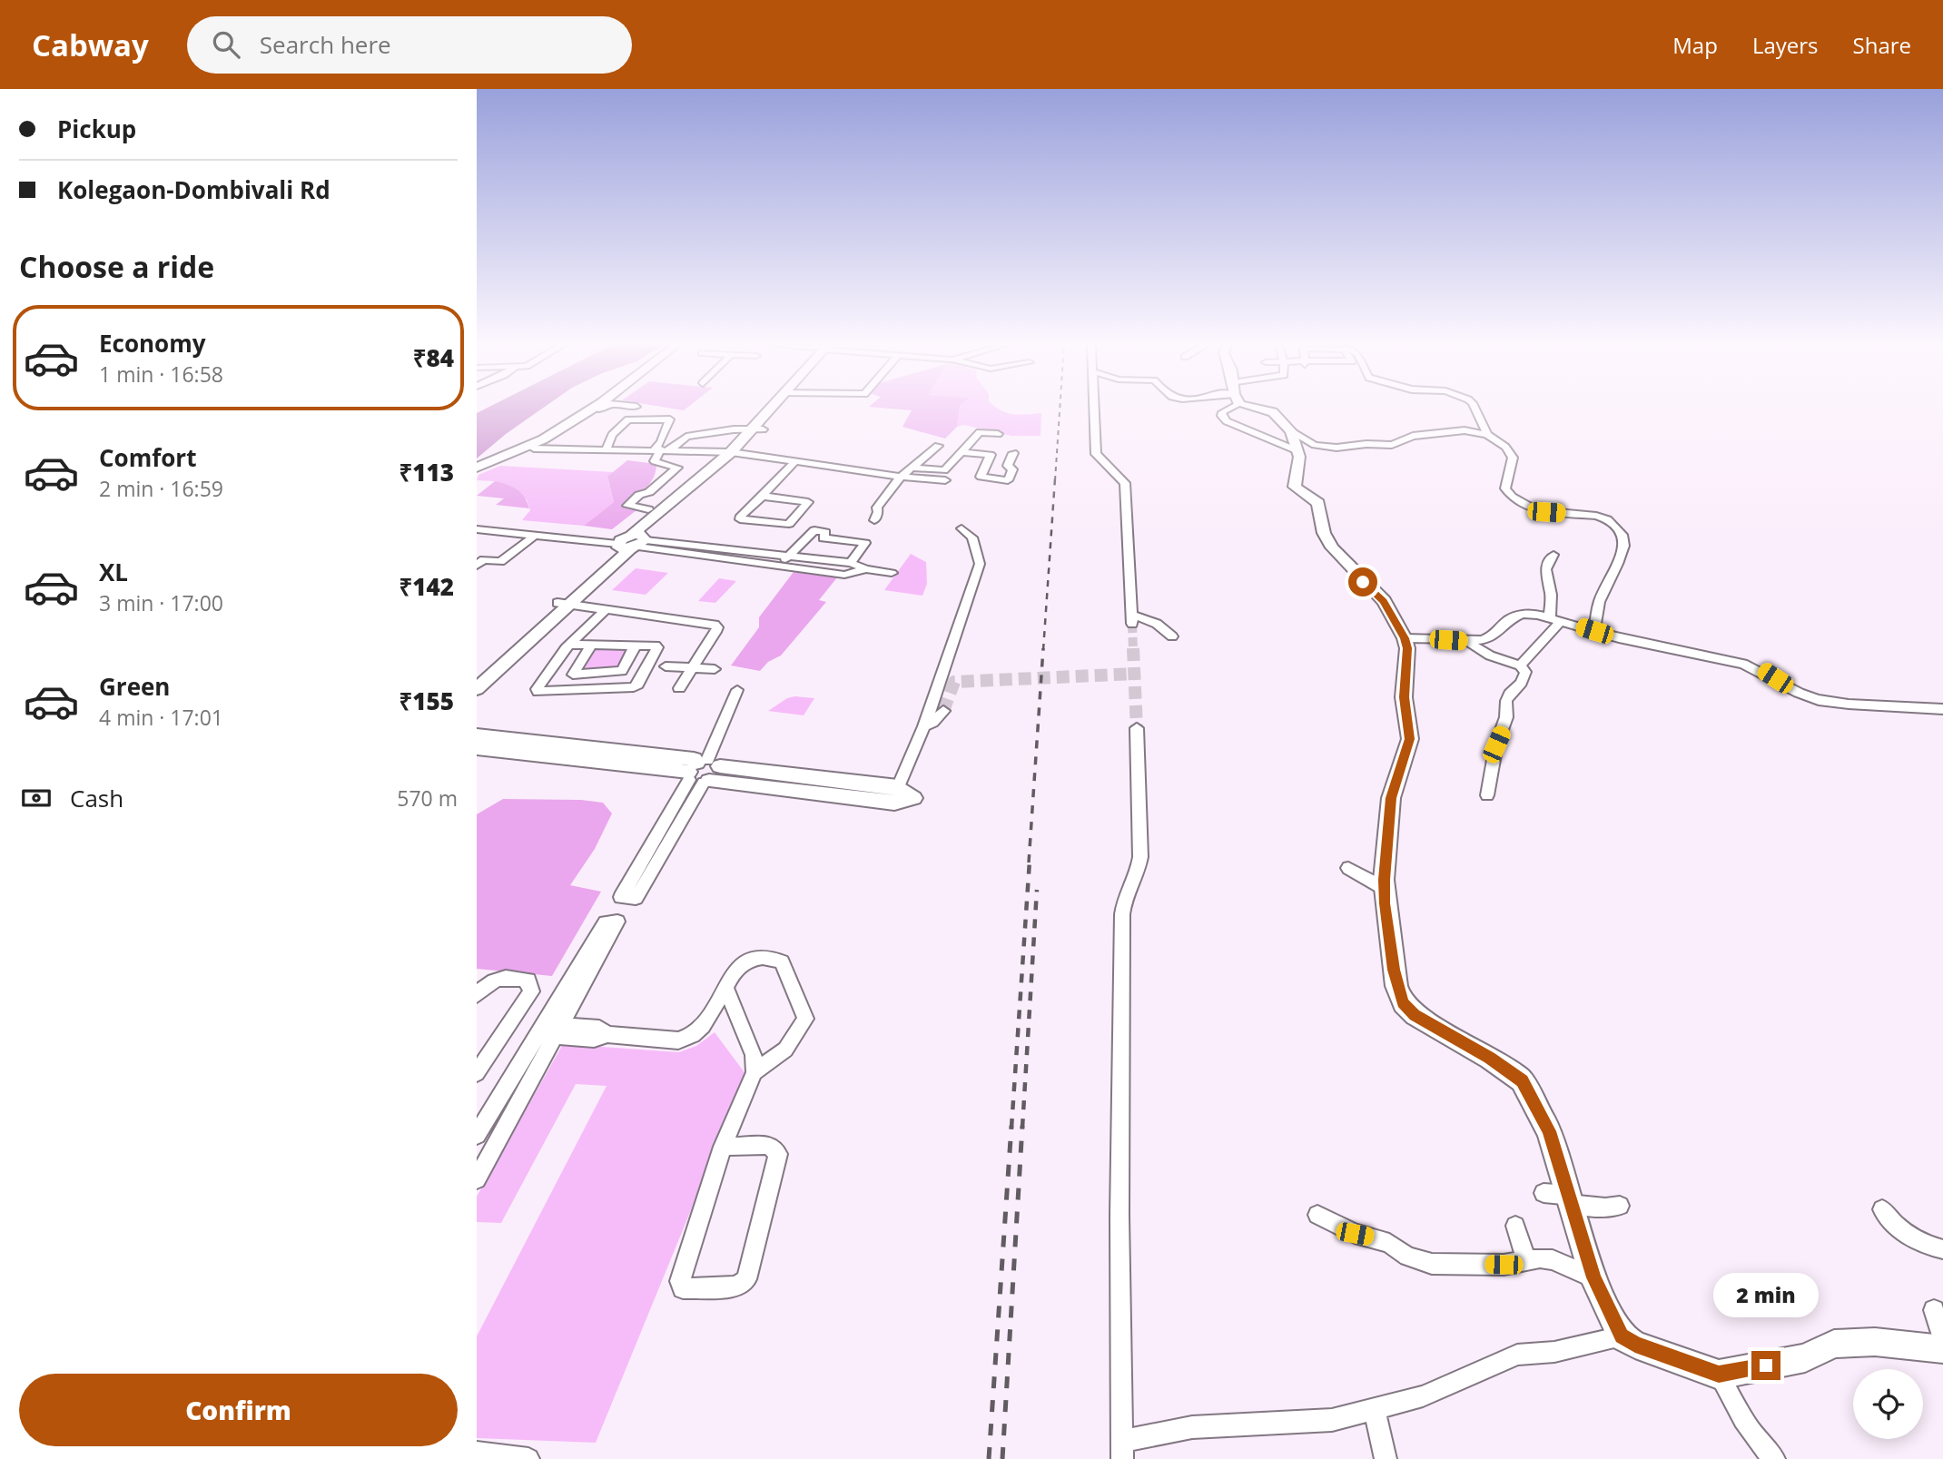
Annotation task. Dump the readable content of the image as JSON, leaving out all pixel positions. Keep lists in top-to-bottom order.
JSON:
{
  "page": {
    "header": "Cabway",
    "search": "Search here",
    "nav": ["Map", "Layers", "Share"],
    "banner": ["Pickup", "Kolegaon-Dombivali Rd"],
    "heading": "Choose a ride",
    "list": [
      {
        "name": "Economy",
        "note": "1 min · 16:58",
        "value": "₹84"
      },
      {
        "name": "Comfort",
        "note": "2 min · 16:59",
        "value": "₹113"
      },
      {
        "name": "XL",
        "note": "3 min · 17:00",
        "value": "₹142"
      },
      {
        "name": "Green",
        "note": "4 min · 17:01",
        "value": "₹155"
      }
    ],
    "pay": ["Cash", "570 m"],
    "bubble": "2 min",
    "buttons": "Confirm"
  }
}
